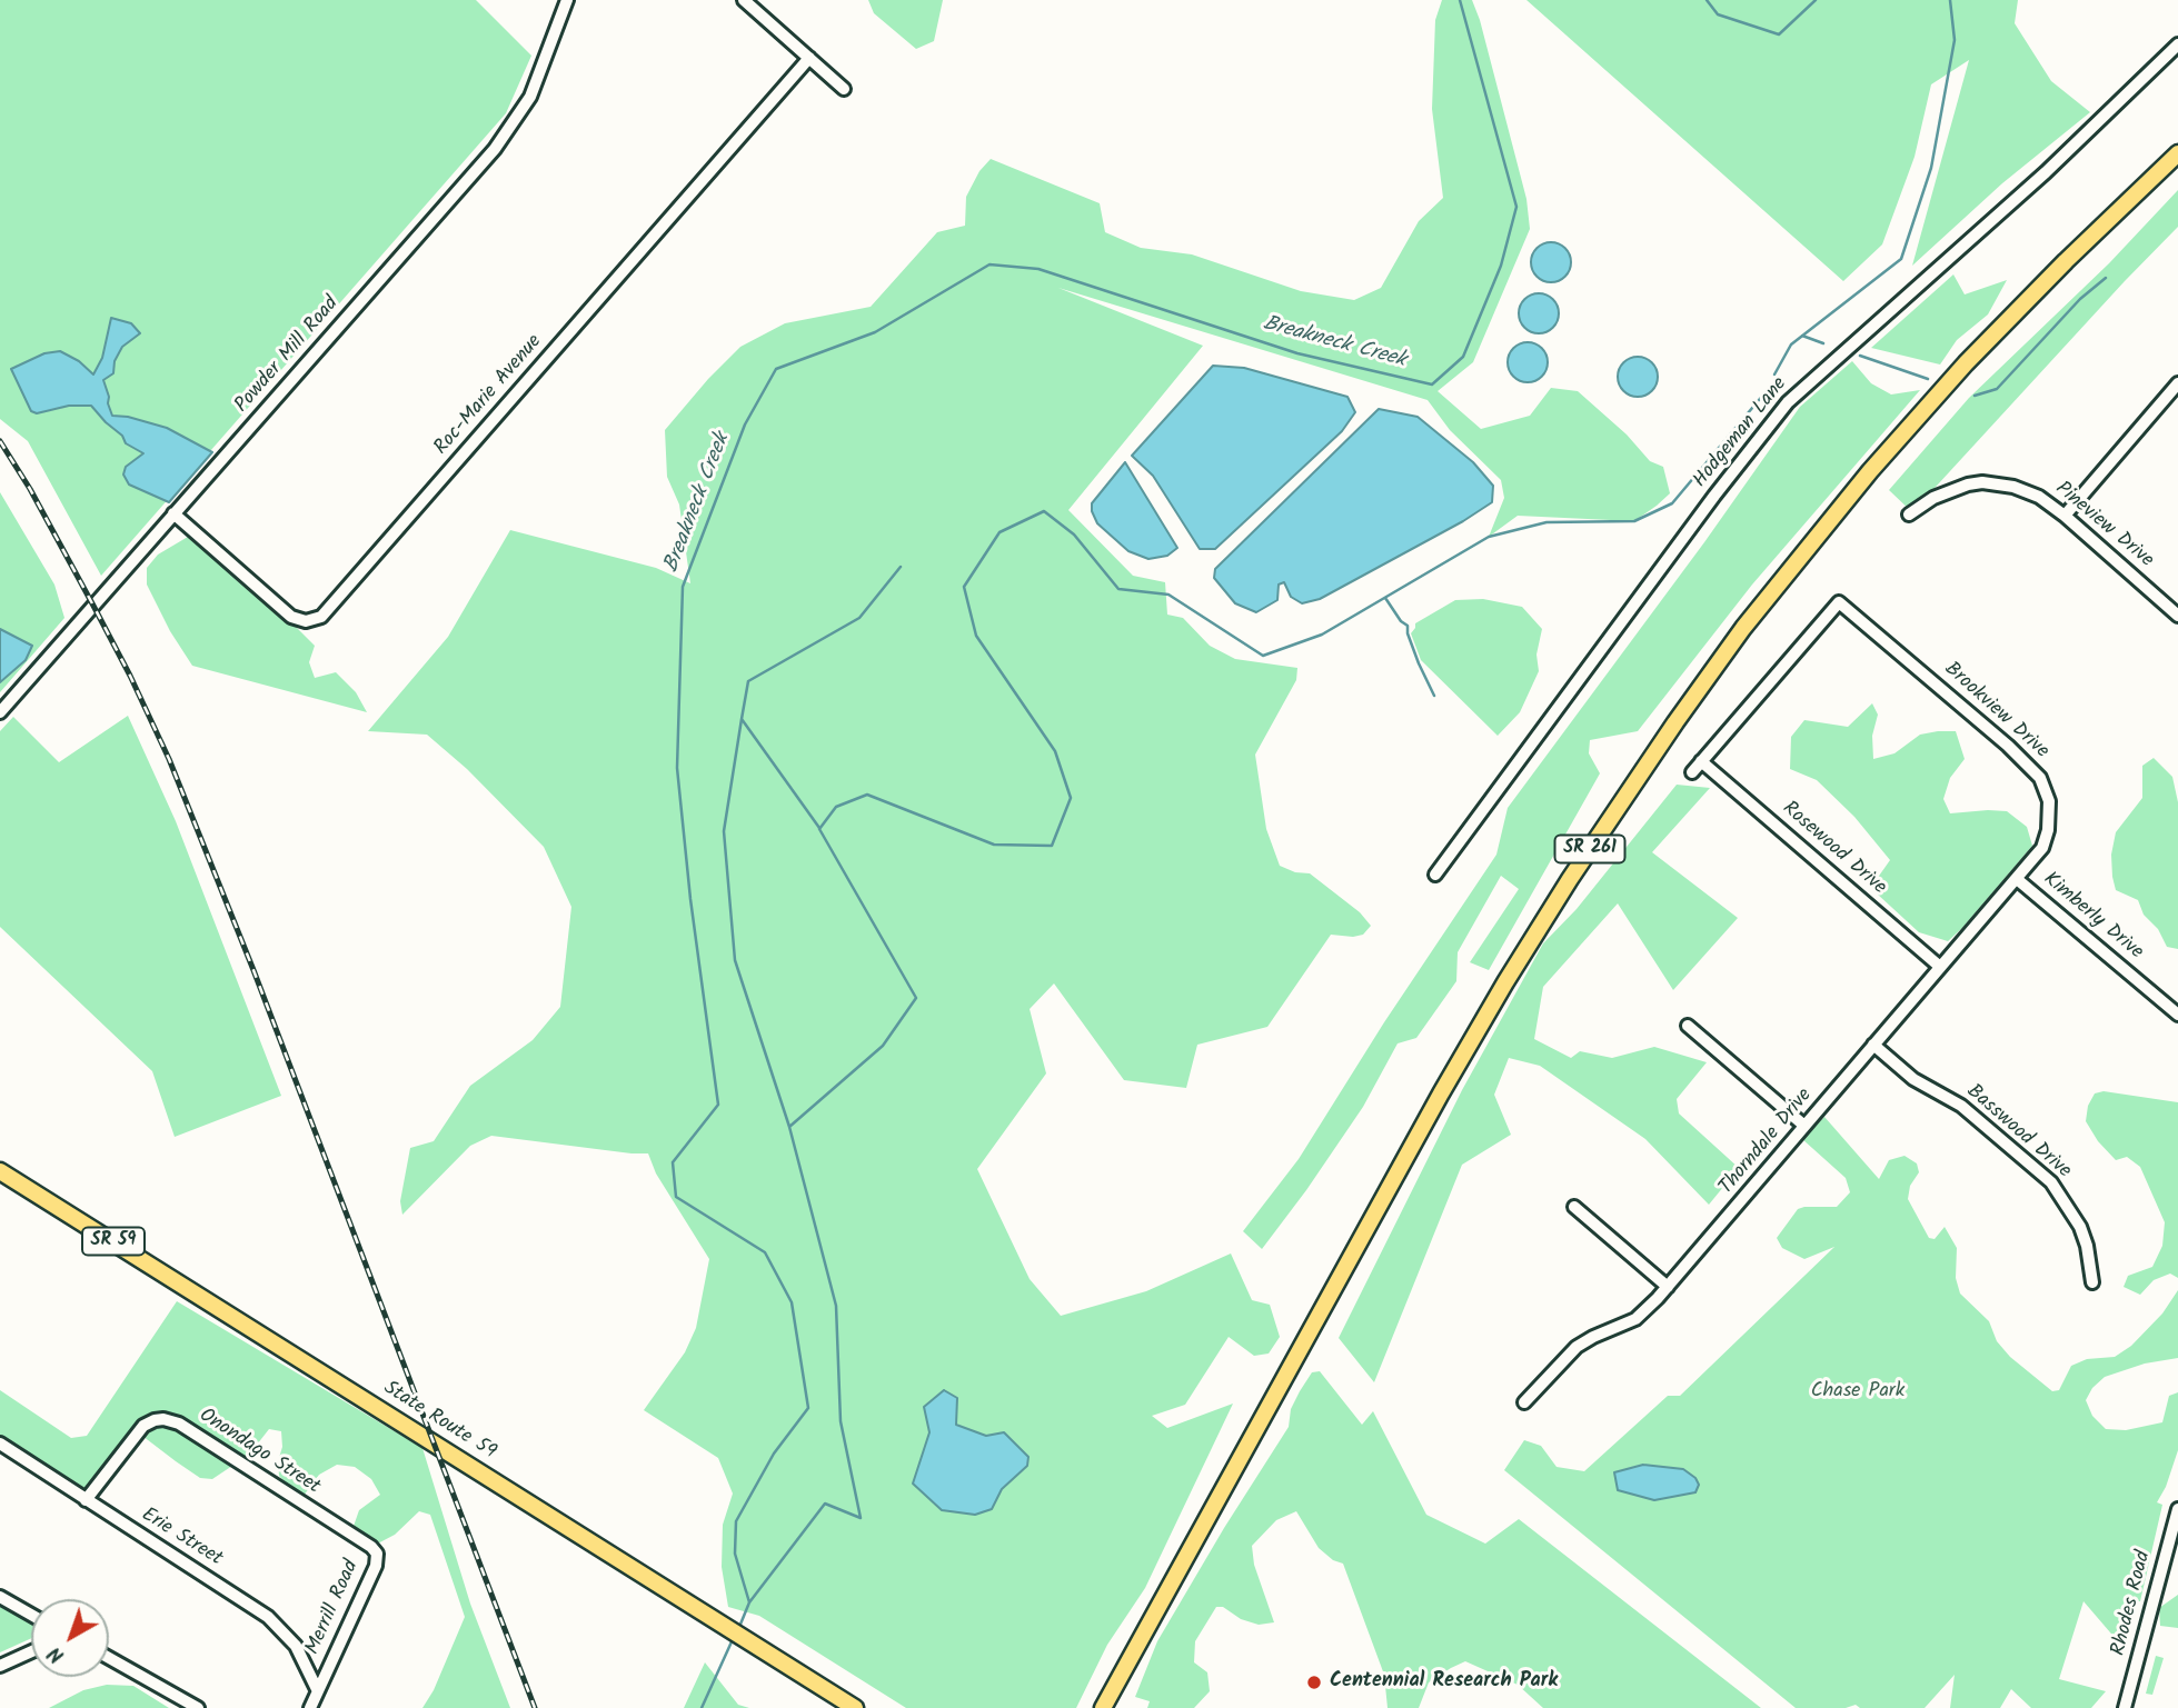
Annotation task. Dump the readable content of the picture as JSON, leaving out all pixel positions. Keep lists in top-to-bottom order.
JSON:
{
  "streets": {
    "main road": ["SR 261", "SR 59", "State Route 59"],
    "street": [
      "Powder Mill Road",
      "Roc-Marie Avenue",
      "Hodgeman Lane",
      "Pineview Drive",
      "Brookview Drive",
      "Rosewood Drive",
      "Kimberly Drive",
      "Basswood Drive",
      "Thorndale Drive",
      "Onondago Street",
      "Erie Street",
      "Rhodes Road",
      "Merrill Road"
    ]
  },
  "crossings": [
    ["Powder Mill Road", "Roc-Marie Avenue"],
    ["Brookview Drive", "Rosewood Drive"],
    ["Brookview Drive", "Kimberly Drive"],
    ["Brookview Drive", "Thorndale Drive"],
    ["Rosewood Drive", "Thorndale Drive"],
    ["Kimberly Drive", "Thorndale Drive"],
    ["Basswood Drive", "Thorndale Drive"],
    ["Onondago Street", "Erie Street"],
    ["Onondago Street", "Merrill Road"],
    ["Erie Street", "Merrill Road"]
  ],
  "water": ["Breakneck Creek"],
  "parks": ["Chase Park"],
  "places": ["Centennial Research Park"],
  "north": "bottom left"
}
